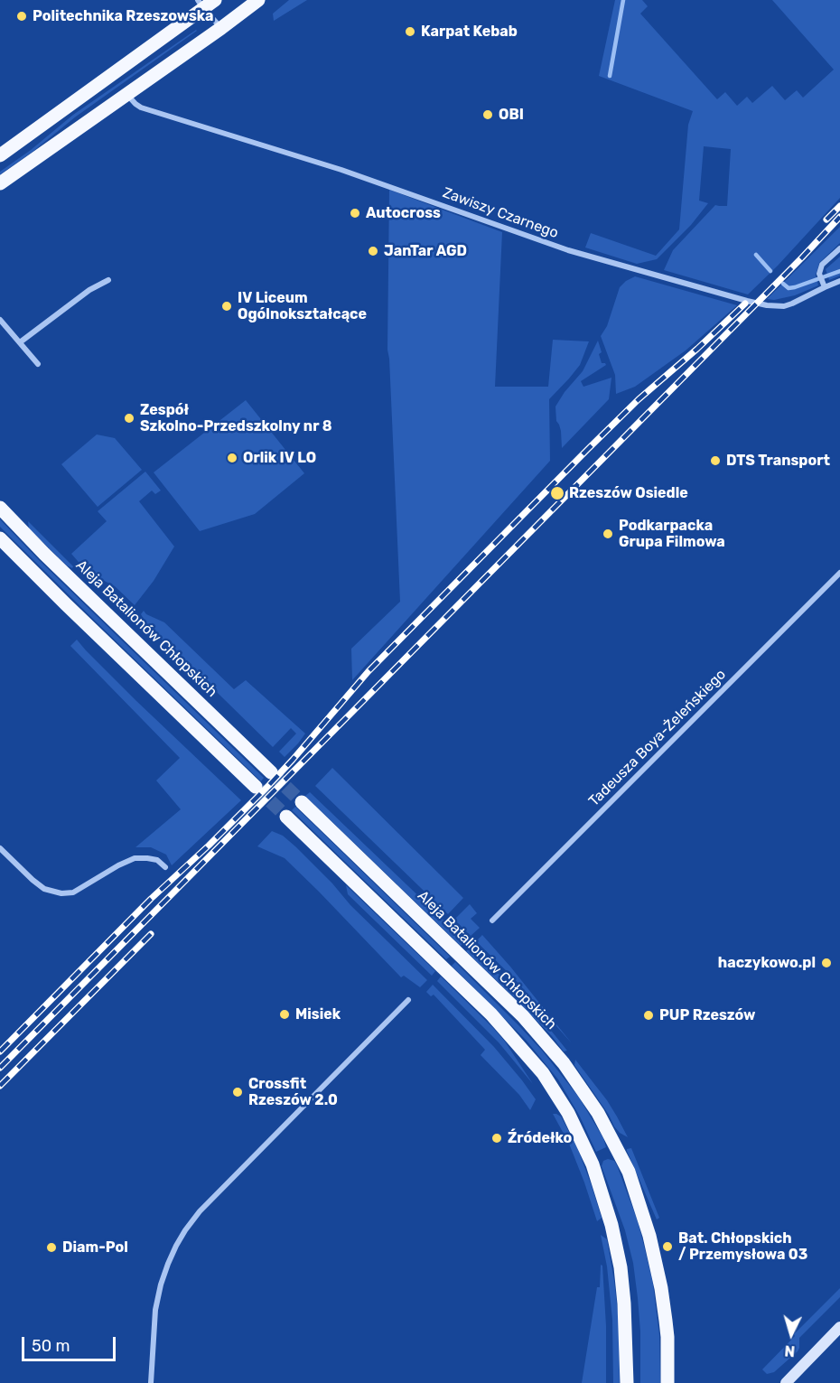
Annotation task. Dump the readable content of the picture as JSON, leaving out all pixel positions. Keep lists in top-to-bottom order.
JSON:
{
  "streets": {
    "main road": ["Aleja Batalionów Chłopskich"],
    "street": ["Zawiszy Czarnego", "Tadeusza Boya-Żeleńskiego"]
  },
  "places": [
    "Politechnika Rzeszowska",
    "Karpat Kebab",
    "OBI",
    "Autocross",
    "JanTar AGD",
    "IV Liceum Ogólnokształcące",
    "Zespół Szkolno-Przedszkolny nr 8",
    "Orlik IV LO",
    "DTS Transport",
    "Rzeszów Osiedle",
    "Podkarpacka Grupa Filmowa",
    "haczykowo.pl",
    "Misiek",
    "PUP Rzeszów",
    "Crossfit Rzeszów 2.0",
    "Źródełko",
    "Bat. Chłopskich / Przemysłowa 03",
    "Diam-Pol"
  ],
  "scale_bar": "50 m",
  "north": "bottom"
}
